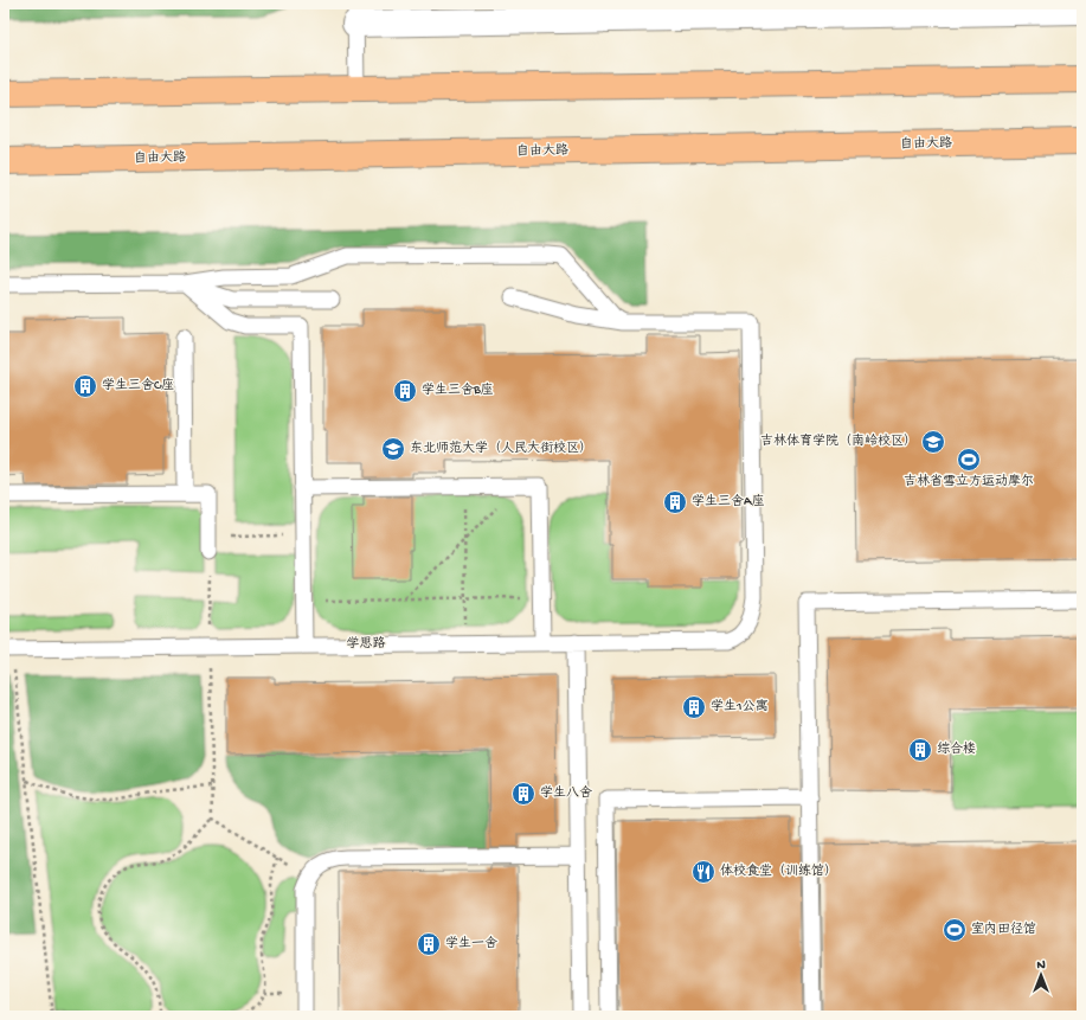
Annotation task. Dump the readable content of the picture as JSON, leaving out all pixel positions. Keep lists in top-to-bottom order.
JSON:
{
  "streets": {
    "main road": ["自由大路"],
    "lane": ["学思路"]
  },
  "places": {
    "building": [
      "学生三舍C座",
      "学生三舍B座",
      "学生三舍A座",
      "学生1公寓",
      "综合楼",
      "学生八舍",
      "学生一舍"
    ],
    "school or university": ["吉林体育学院（南岭校区）", "东北师范大学（人民大街校区）"],
    "sports": ["吉林省雪立方运动摩尔", "室内田径馆"],
    "restaurant": ["体校食堂（训练馆）"]
  },
  "north": "top"
}
